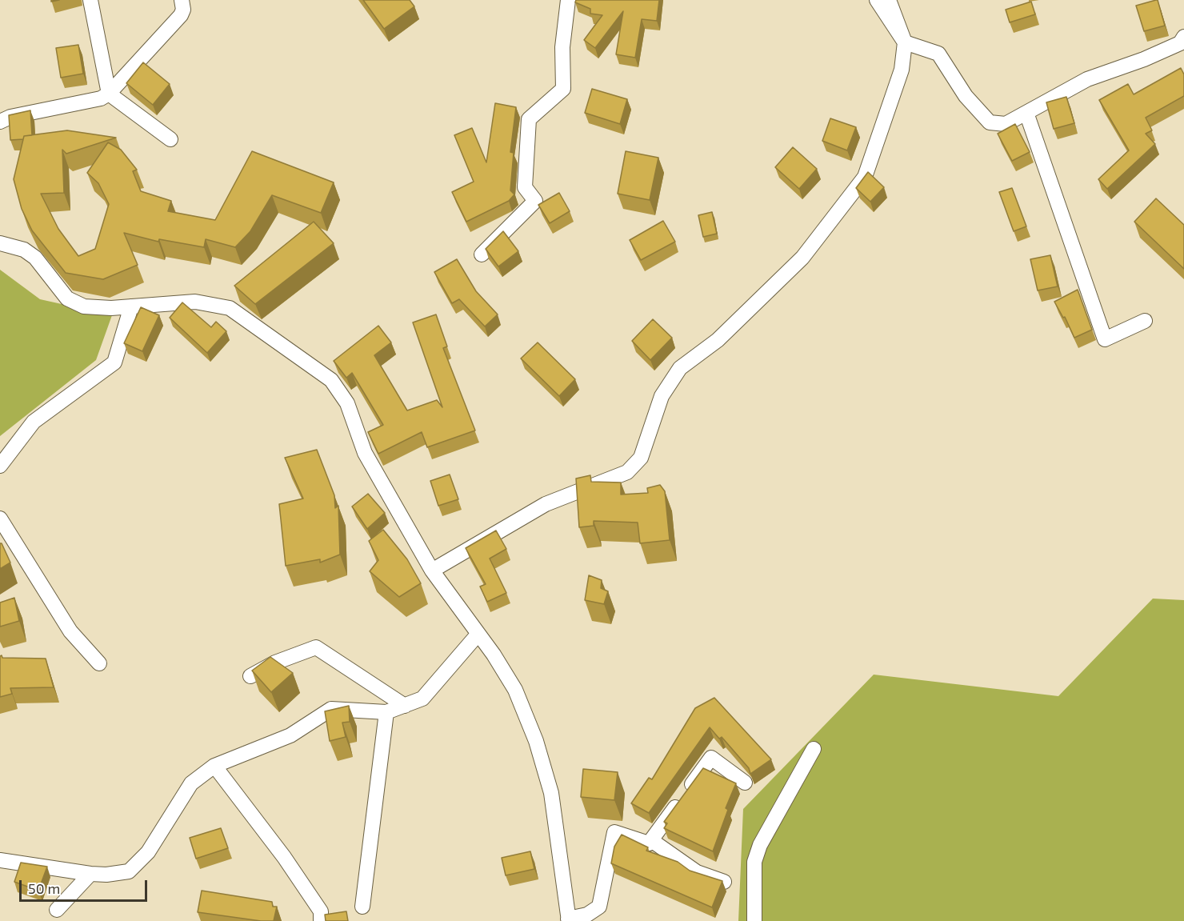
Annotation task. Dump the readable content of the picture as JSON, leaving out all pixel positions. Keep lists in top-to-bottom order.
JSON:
{
  "scale_bar": "50 m"
}
